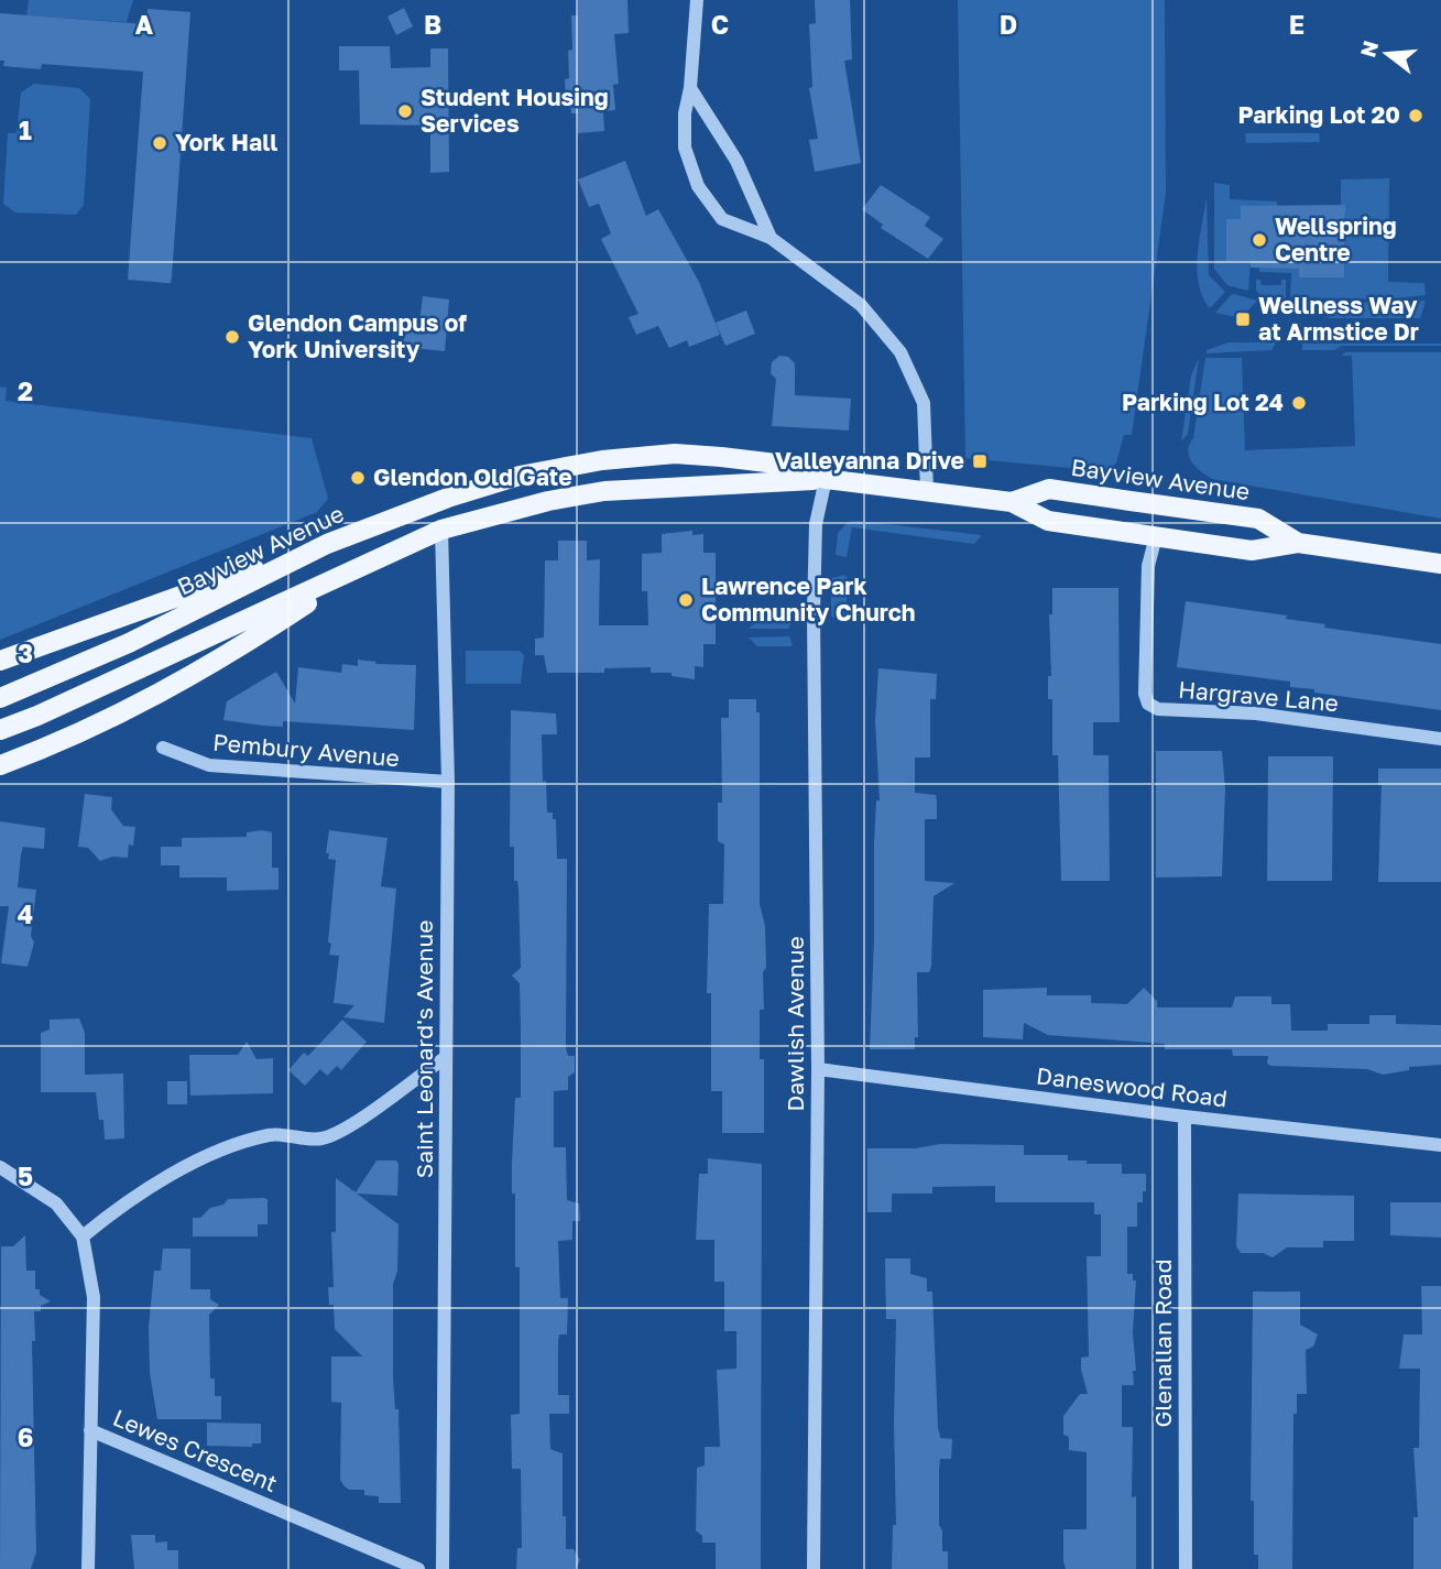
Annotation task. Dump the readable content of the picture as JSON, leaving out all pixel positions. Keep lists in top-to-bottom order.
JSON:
{
  "streets": {
    "main road": ["Bayview Avenue"],
    "street": [
      "Hargrave Lane",
      "Pembury Avenue",
      "Dawlish Avenue",
      "Saint Leonard's Avenue",
      "Daneswood Road",
      "Glenallan Road",
      "Lewes Crescent"
    ]
  },
  "crossings": [
    ["Bayview Avenue", "Hargrave Lane"],
    ["Bayview Avenue", "Dawlish Avenue"],
    ["Bayview Avenue", "Saint Leonard's Avenue"],
    ["Pembury Avenue", "Saint Leonard's Avenue"],
    ["Dawlish Avenue", "Daneswood Road"],
    ["Daneswood Road", "Glenallan Road"]
  ],
  "places": {
    "other": [
      "Student Housing Services",
      "Parking Lot 20",
      "York Hall",
      "Wellspring Centre",
      "Glendon Campus of York University",
      "Parking Lot 24",
      "Glendon Old Gate",
      "Lawrence Park Community Church"
    ],
    "transit": ["Wellness Way at Armstice Dr", "Valleyanna Drive"]
  },
  "north": "left",
  "grid": {
    "columns": [
      "A",
      "B",
      "C",
      "D",
      "E"
    ],
    "rows": [
      "1",
      "2",
      "3",
      "4",
      "5",
      "6"
    ]
  }
}
